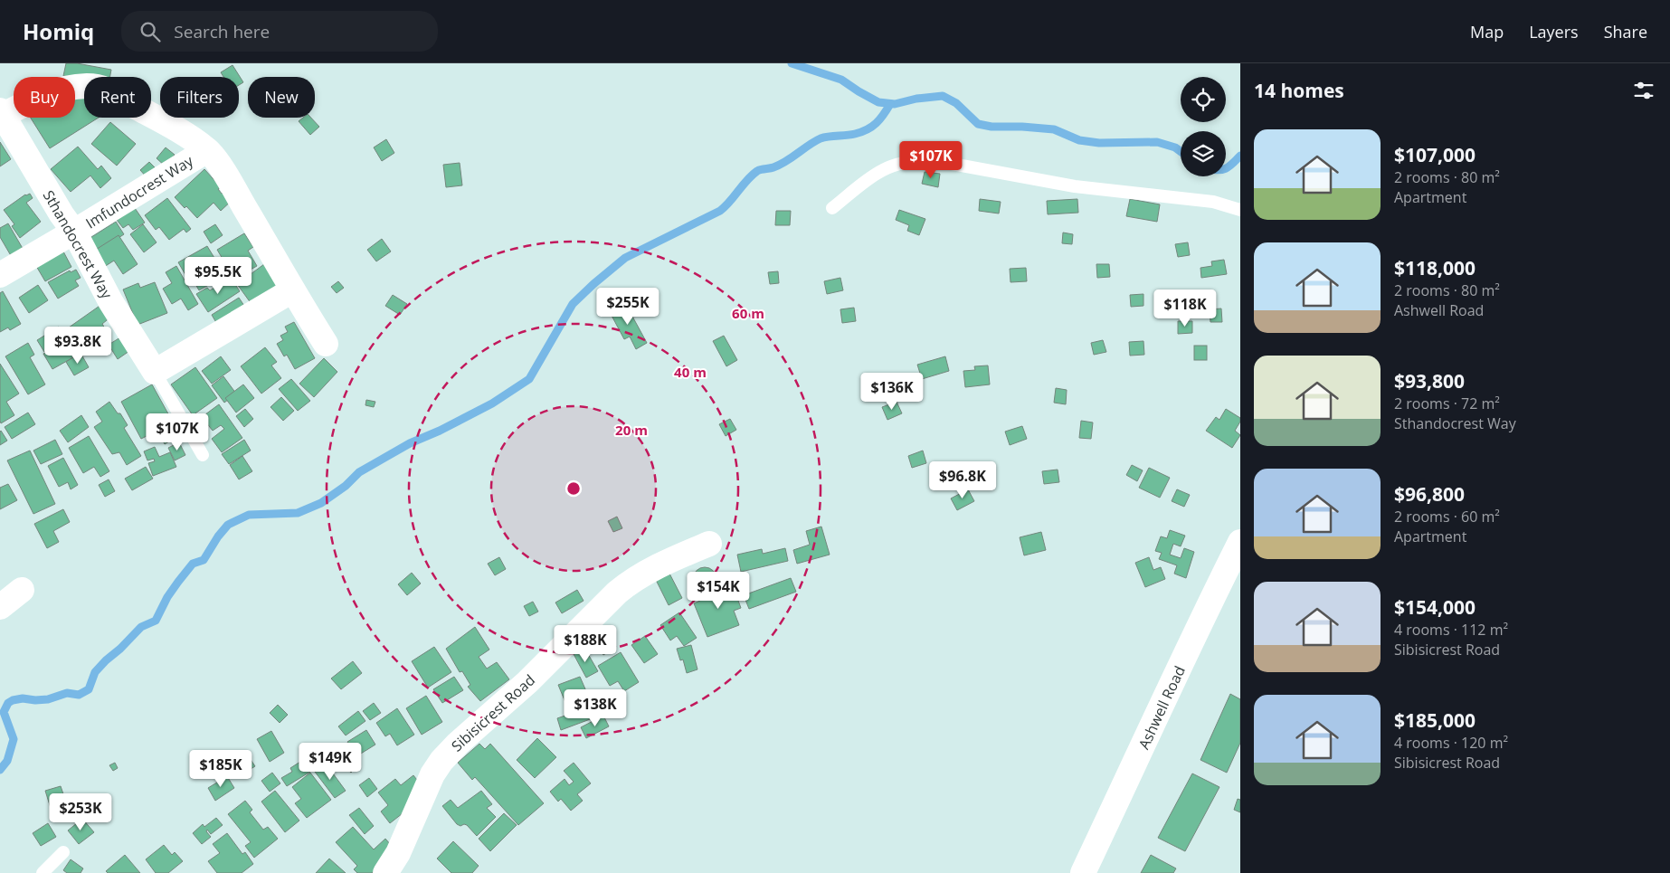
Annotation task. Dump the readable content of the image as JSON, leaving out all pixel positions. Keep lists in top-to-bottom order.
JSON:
{
  "streets": {
    "street": [
      "Imfundocrest Way",
      "Sthandocrest Way",
      "Ashwell Road",
      "Sibisicrest Road"
    ]
  },
  "crossings": [
    ["Imfundocrest Way", "Sthandocrest Way"]
  ],
  "page": {
    "header": "Homiq",
    "search": "Search here",
    "nav": ["Map", "Layers", "Share"],
    "heading": "14 homes",
    "chip": [
      "Buy",
      "Rent",
      "Filters",
      "New"
    ],
    "list": [
      {
        "name": "$107,000",
        "note": "2 rooms · 80 m² · Apartment"
      },
      {
        "name": "$118,000",
        "note": "2 rooms · 80 m² · Ashwell Road"
      },
      {
        "name": "$93,800",
        "note": "2 rooms · 72 m² · Sthandocrest Way"
      },
      {
        "name": "$96,800",
        "note": "2 rooms · 60 m² · Apartment"
      },
      {
        "name": "$154,000",
        "note": "4 rooms · 112 m² · Sibisicrest Road"
      },
      {
        "name": "$185,000",
        "note": "4 rooms · 120 m² · Sibisicrest Road"
      }
    ],
    "price": [
      "$107K",
      "$95.5K",
      "$255K",
      "$118K",
      "$93.8K",
      "$136K",
      "$107K",
      "$96.8K",
      "$154K",
      "$188K",
      "$138K",
      "$149K",
      "$185K",
      "$253K"
    ]
  },
  "rings": ["60 m", "40 m", "20 m"]
}
